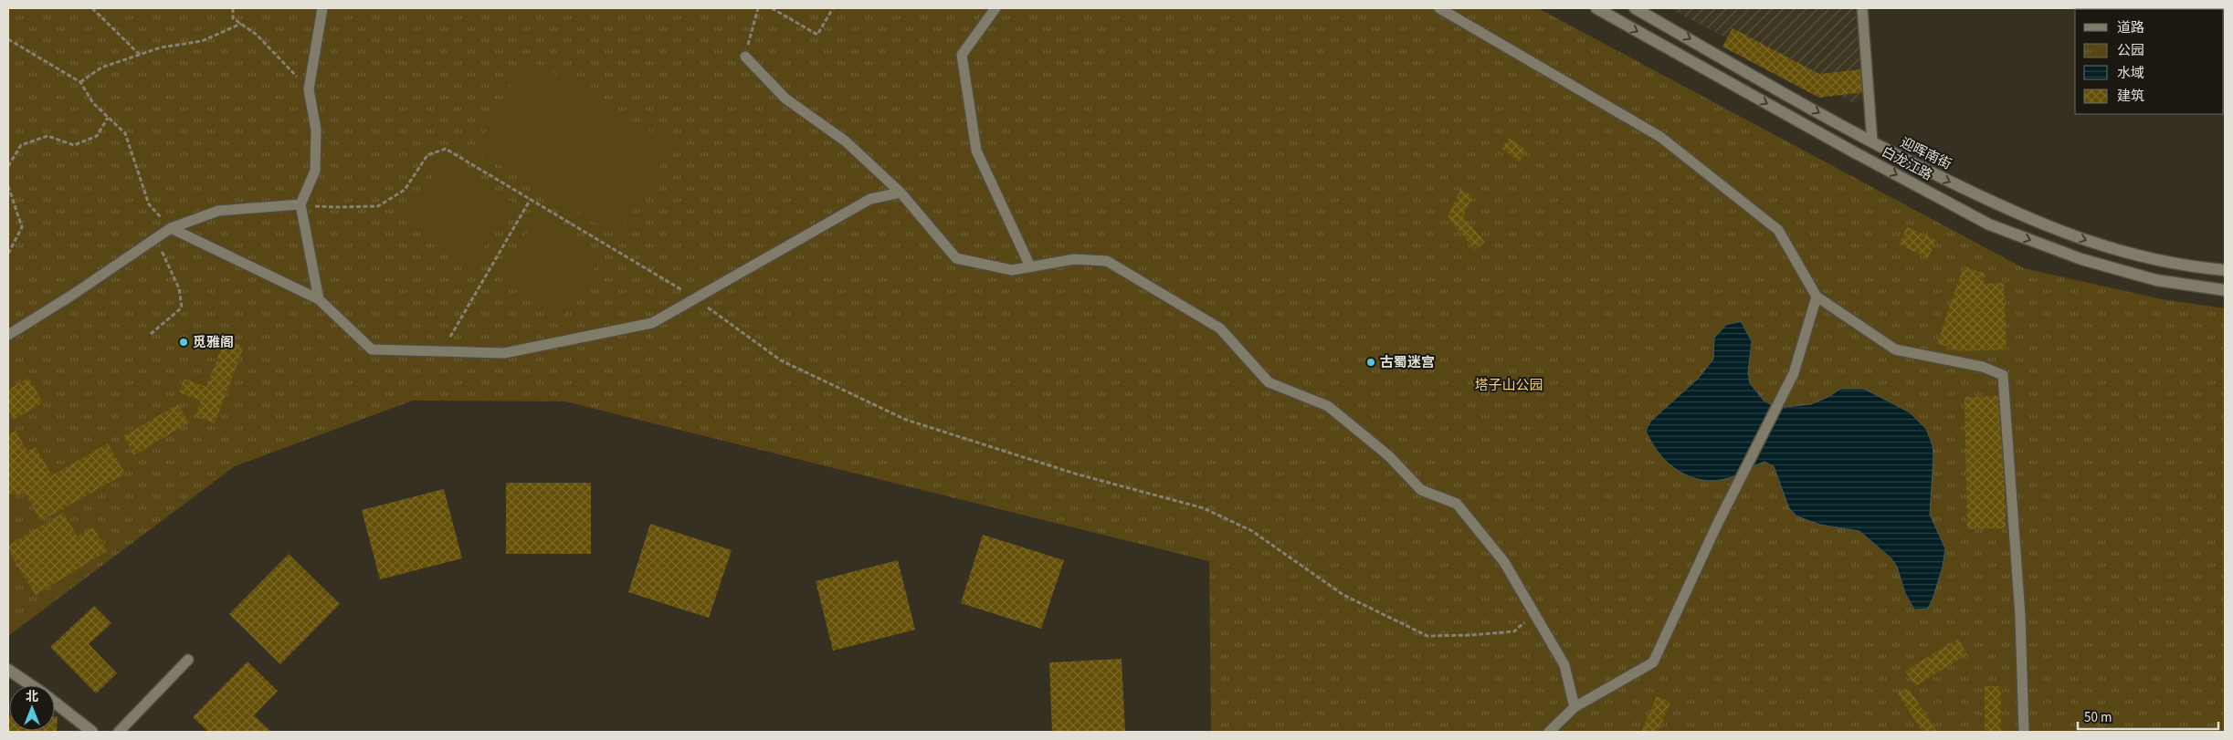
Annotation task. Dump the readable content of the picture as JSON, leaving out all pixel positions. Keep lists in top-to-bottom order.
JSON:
{
  "streets": {
    "street": ["迎晖南街", "白龙江路"]
  },
  "one_way": ["迎晖南街", "白龙江路"],
  "parks": ["塔子山公园"],
  "places": ["觅雅阁", "古蜀迷宫"],
  "legend": [
    "道路",
    "公园",
    "水域",
    "建筑"
  ],
  "scale_bar": "50 m",
  "north": "top"
}
